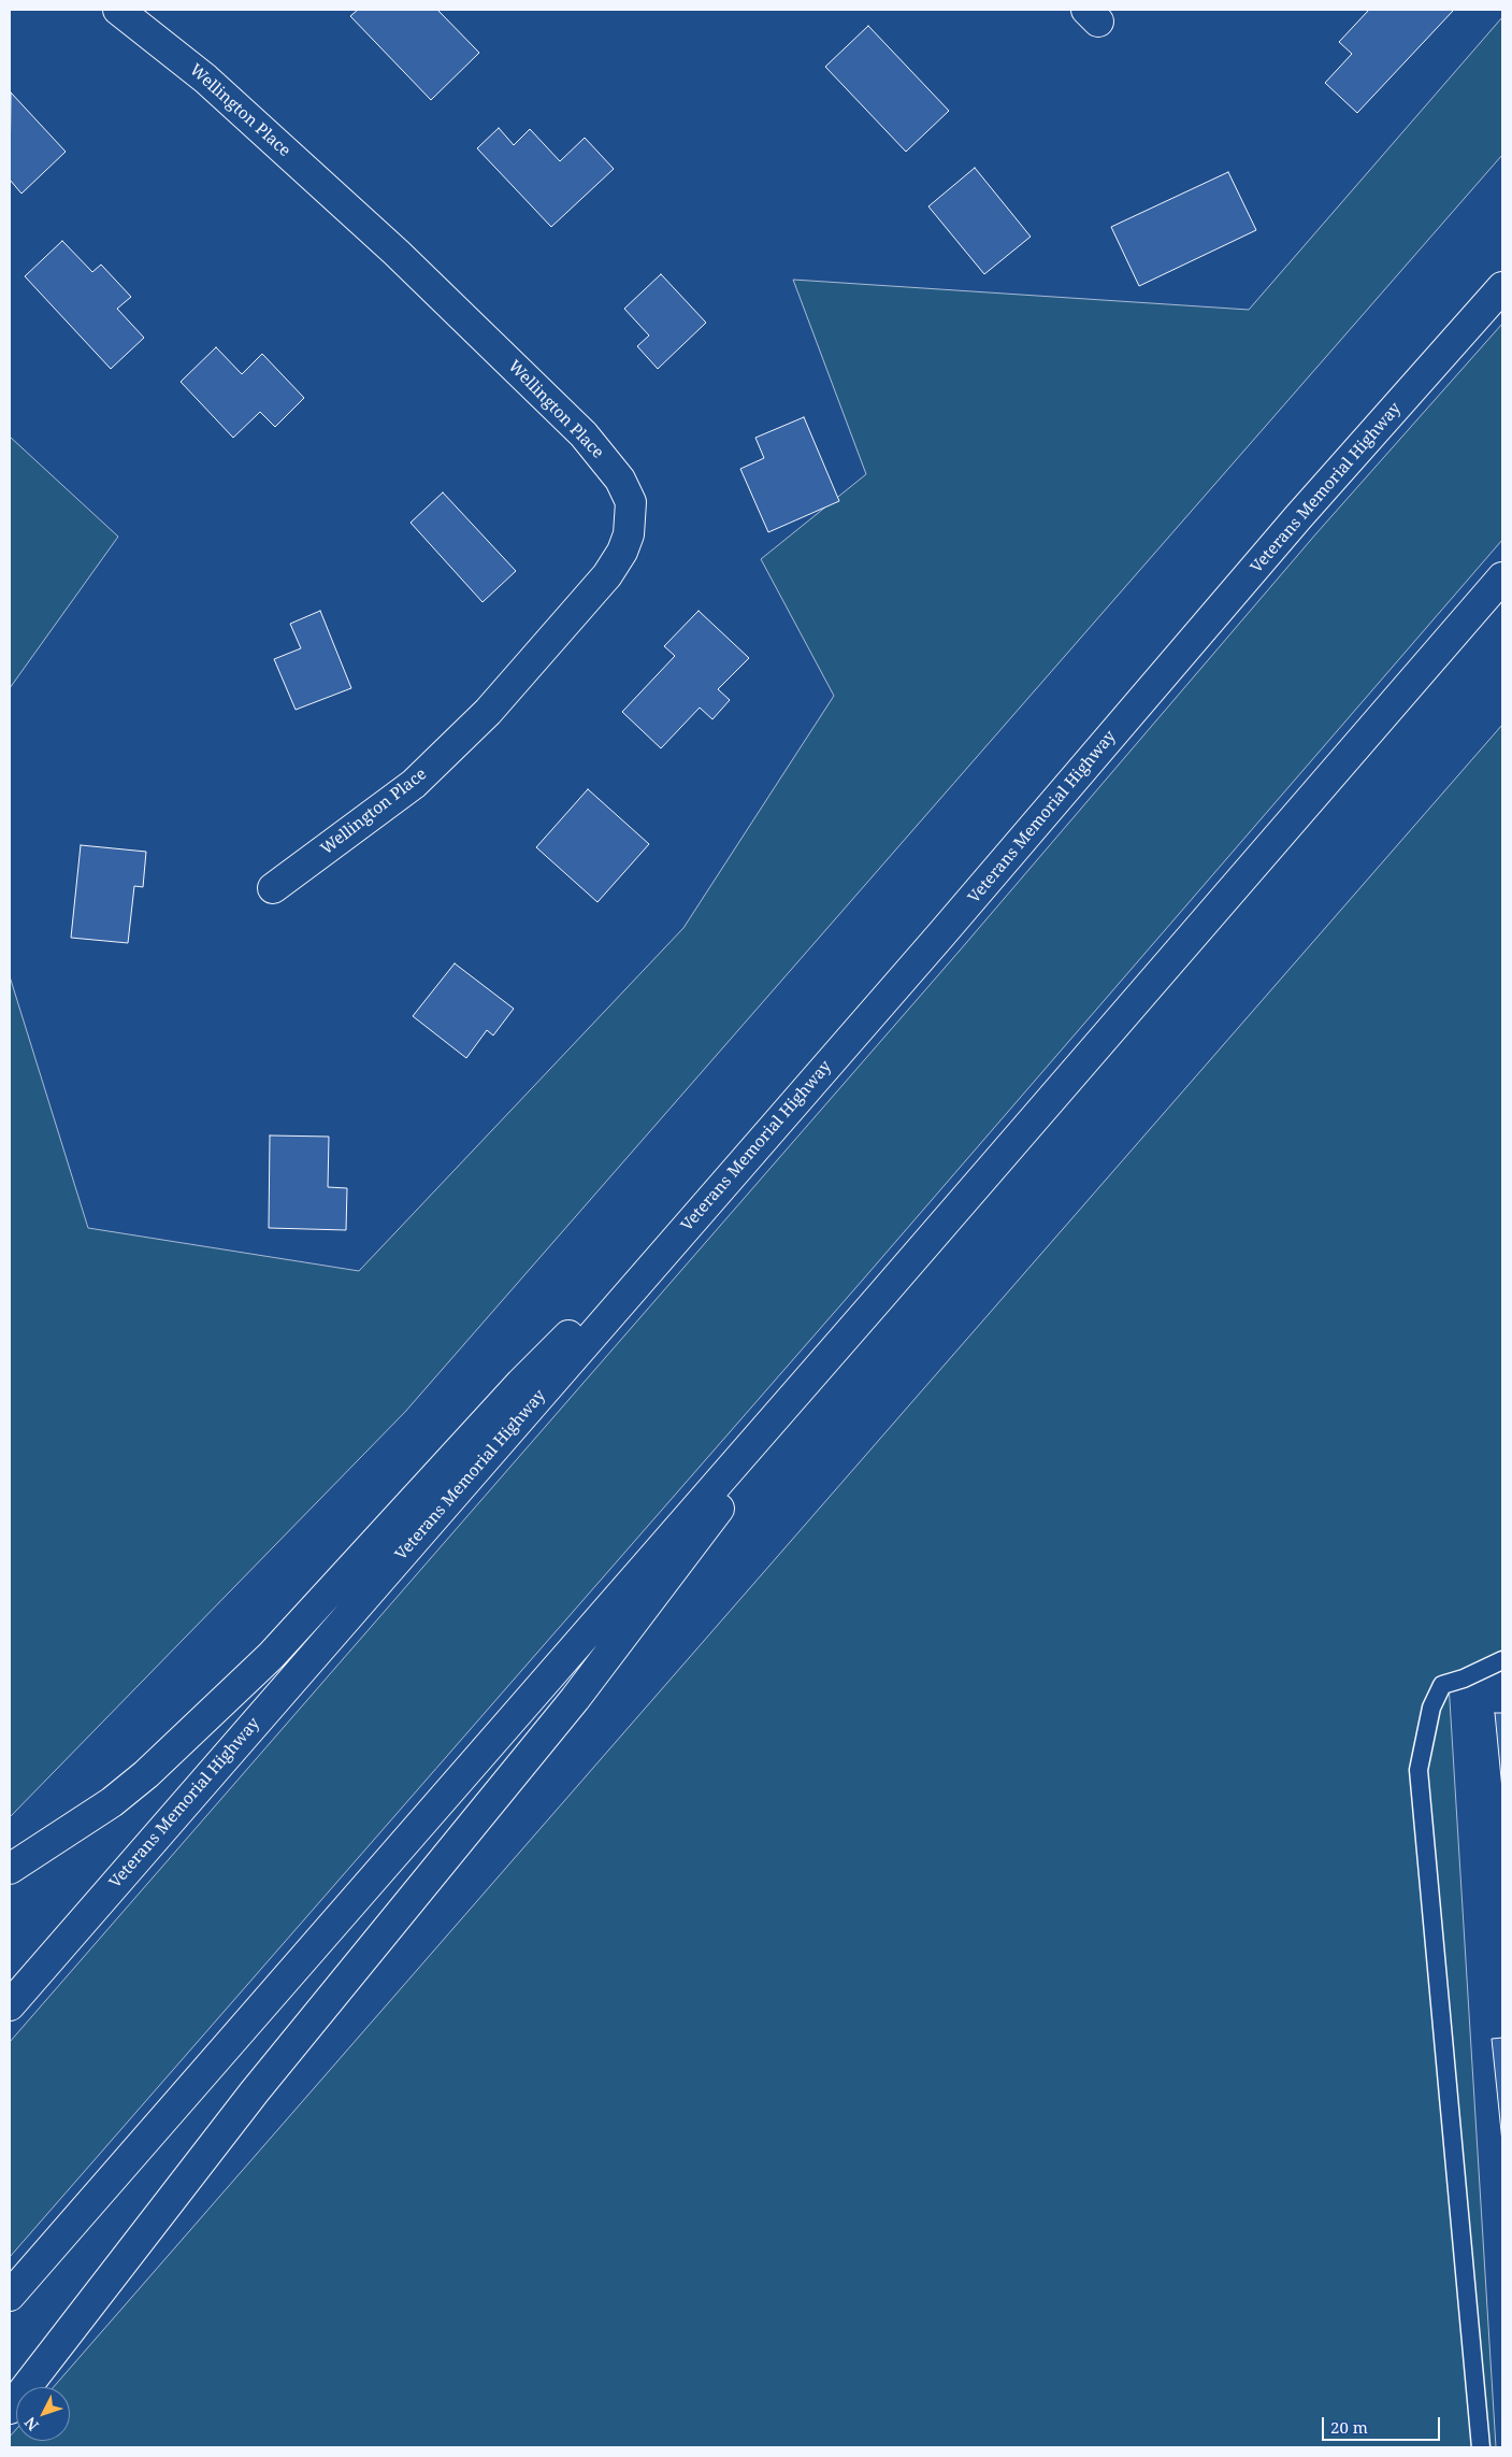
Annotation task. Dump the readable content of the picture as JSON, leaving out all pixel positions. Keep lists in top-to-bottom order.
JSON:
{
  "streets": {
    "main road": ["Wellington Place", "Veterans Memorial Highway"]
  },
  "scale_bar": "20 m",
  "north": "bottom left"
}
